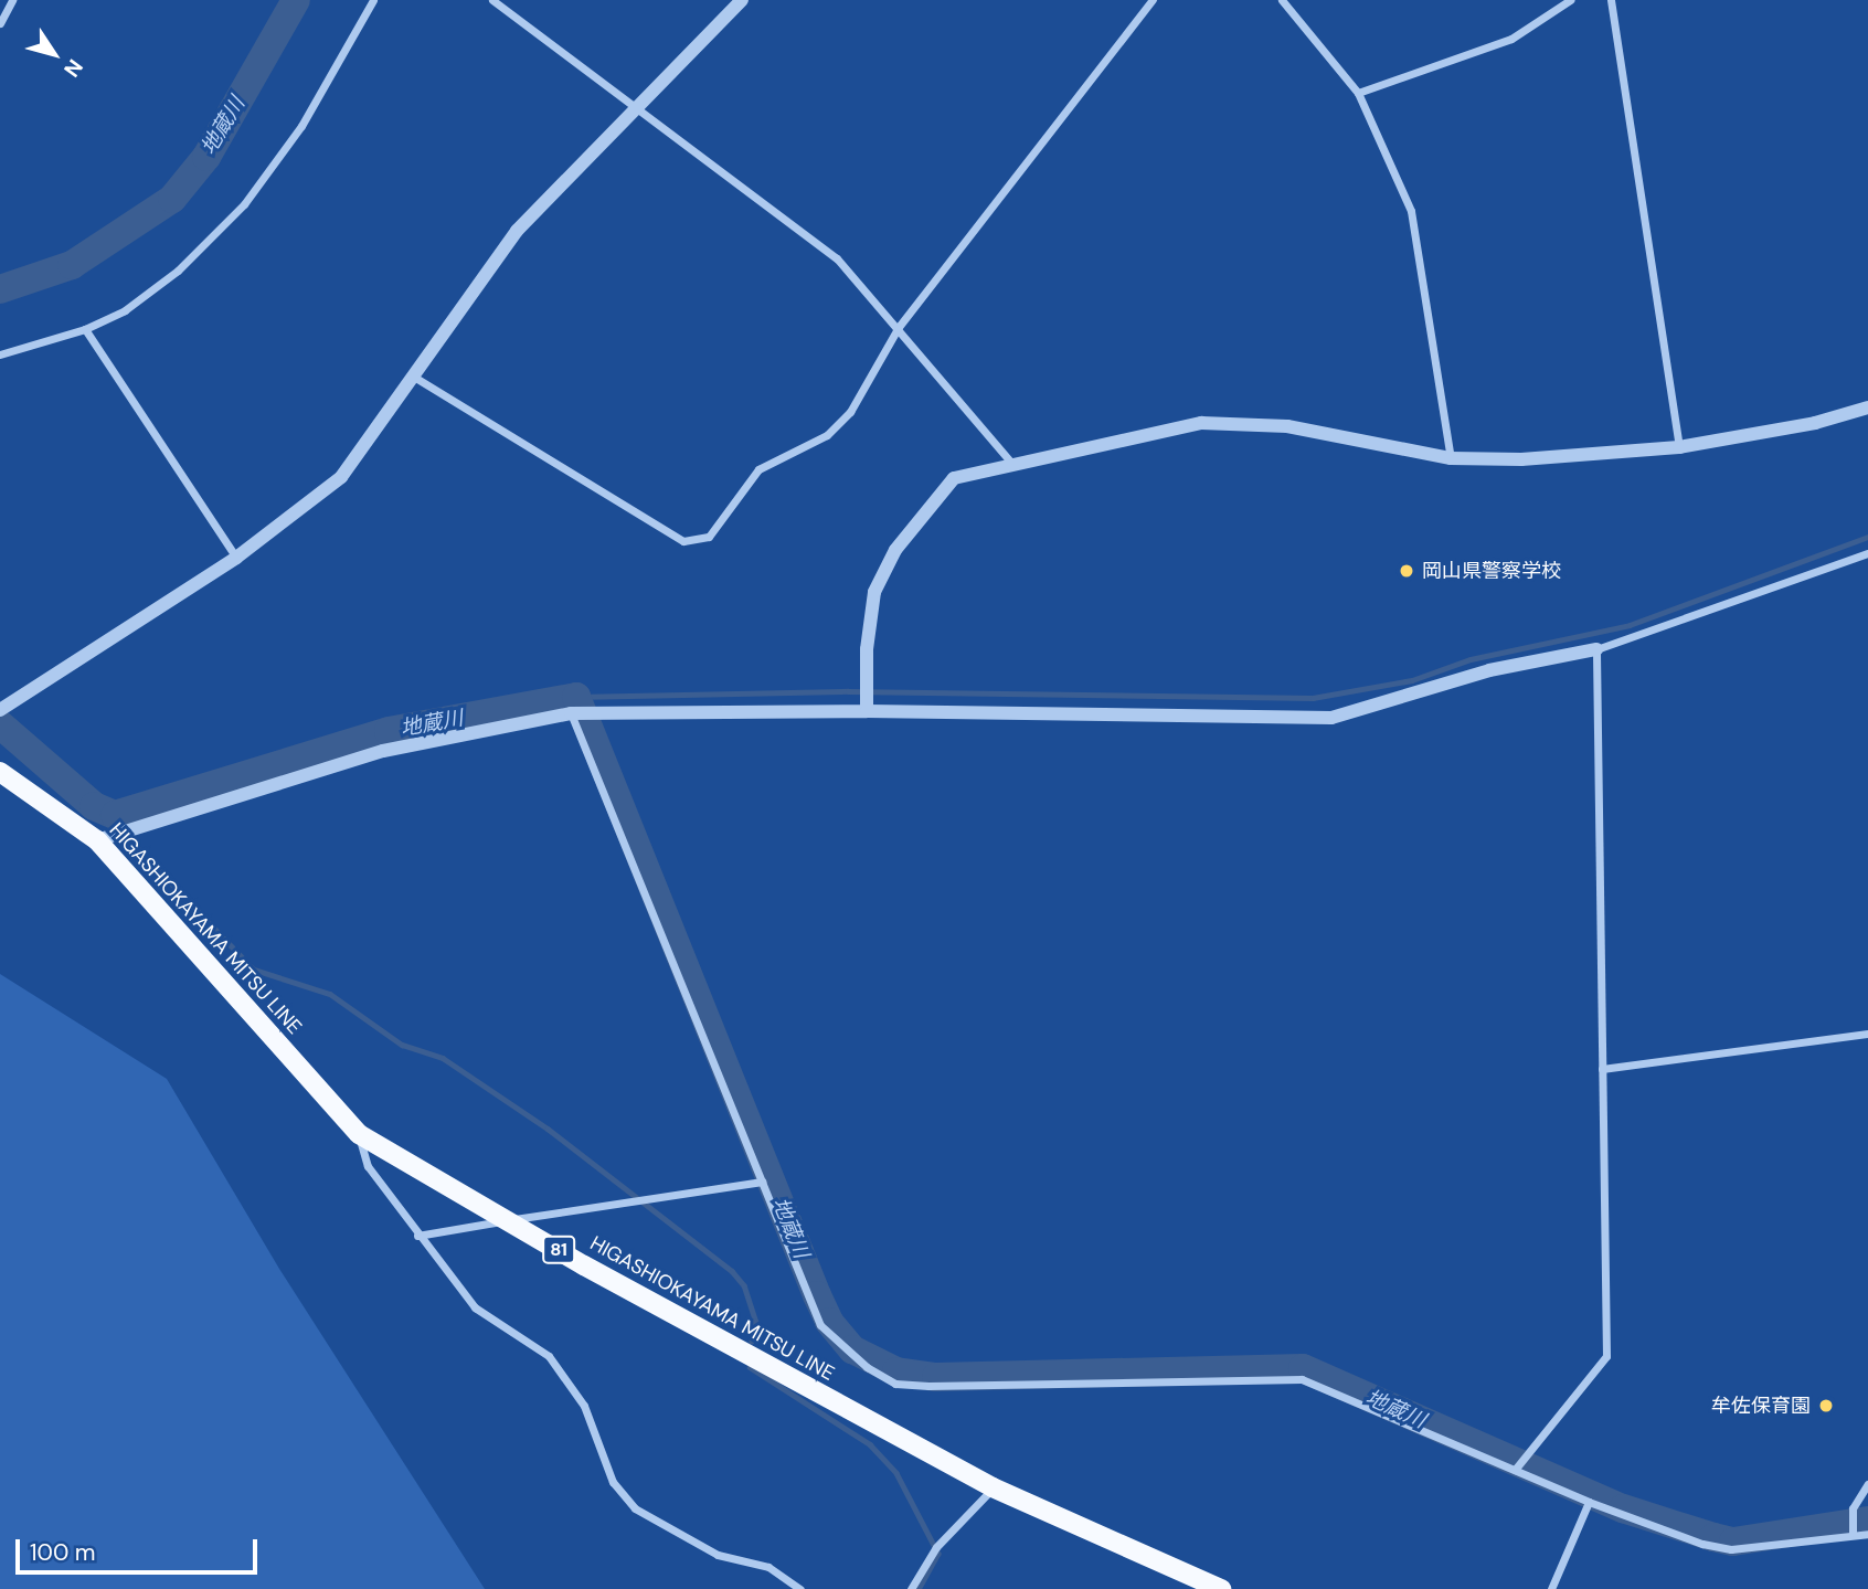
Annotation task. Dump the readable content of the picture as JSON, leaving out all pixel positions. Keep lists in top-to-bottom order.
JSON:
{
  "streets": {
    "main road": ["HIGASHIOKAYAMA MITSU LINE", "81"]
  },
  "water": ["地蔵川"],
  "places": ["岡山県警察学校", "牟佐保育園"],
  "scale_bar": "100 m",
  "north": "bottom right"
}
